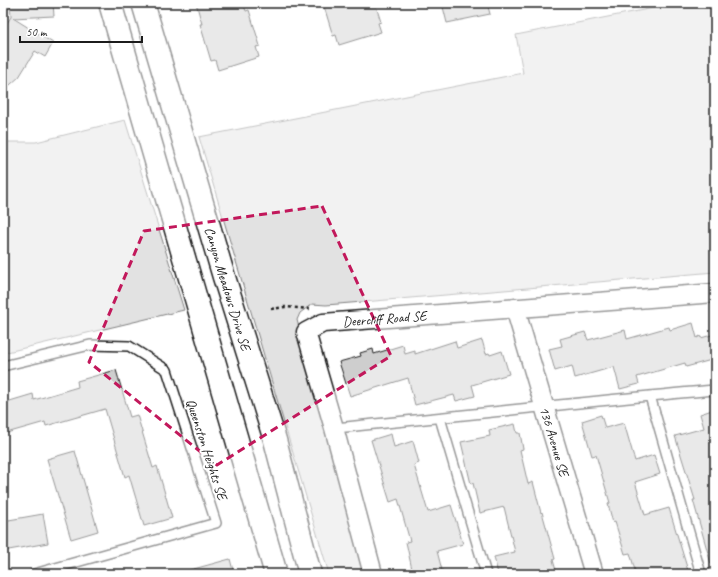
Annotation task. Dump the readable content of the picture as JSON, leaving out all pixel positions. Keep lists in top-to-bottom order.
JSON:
{
  "streets": {
    "street": ["Canyon Meadows Drive SE", "Deercliff Road SE", "136 Avenue SE"],
    "lane": ["Queenston Heights SE"]
  },
  "crossings": [
    ["Deercliff Road SE", "136 Avenue SE"]
  ],
  "scale_bar": "50 m"
}
